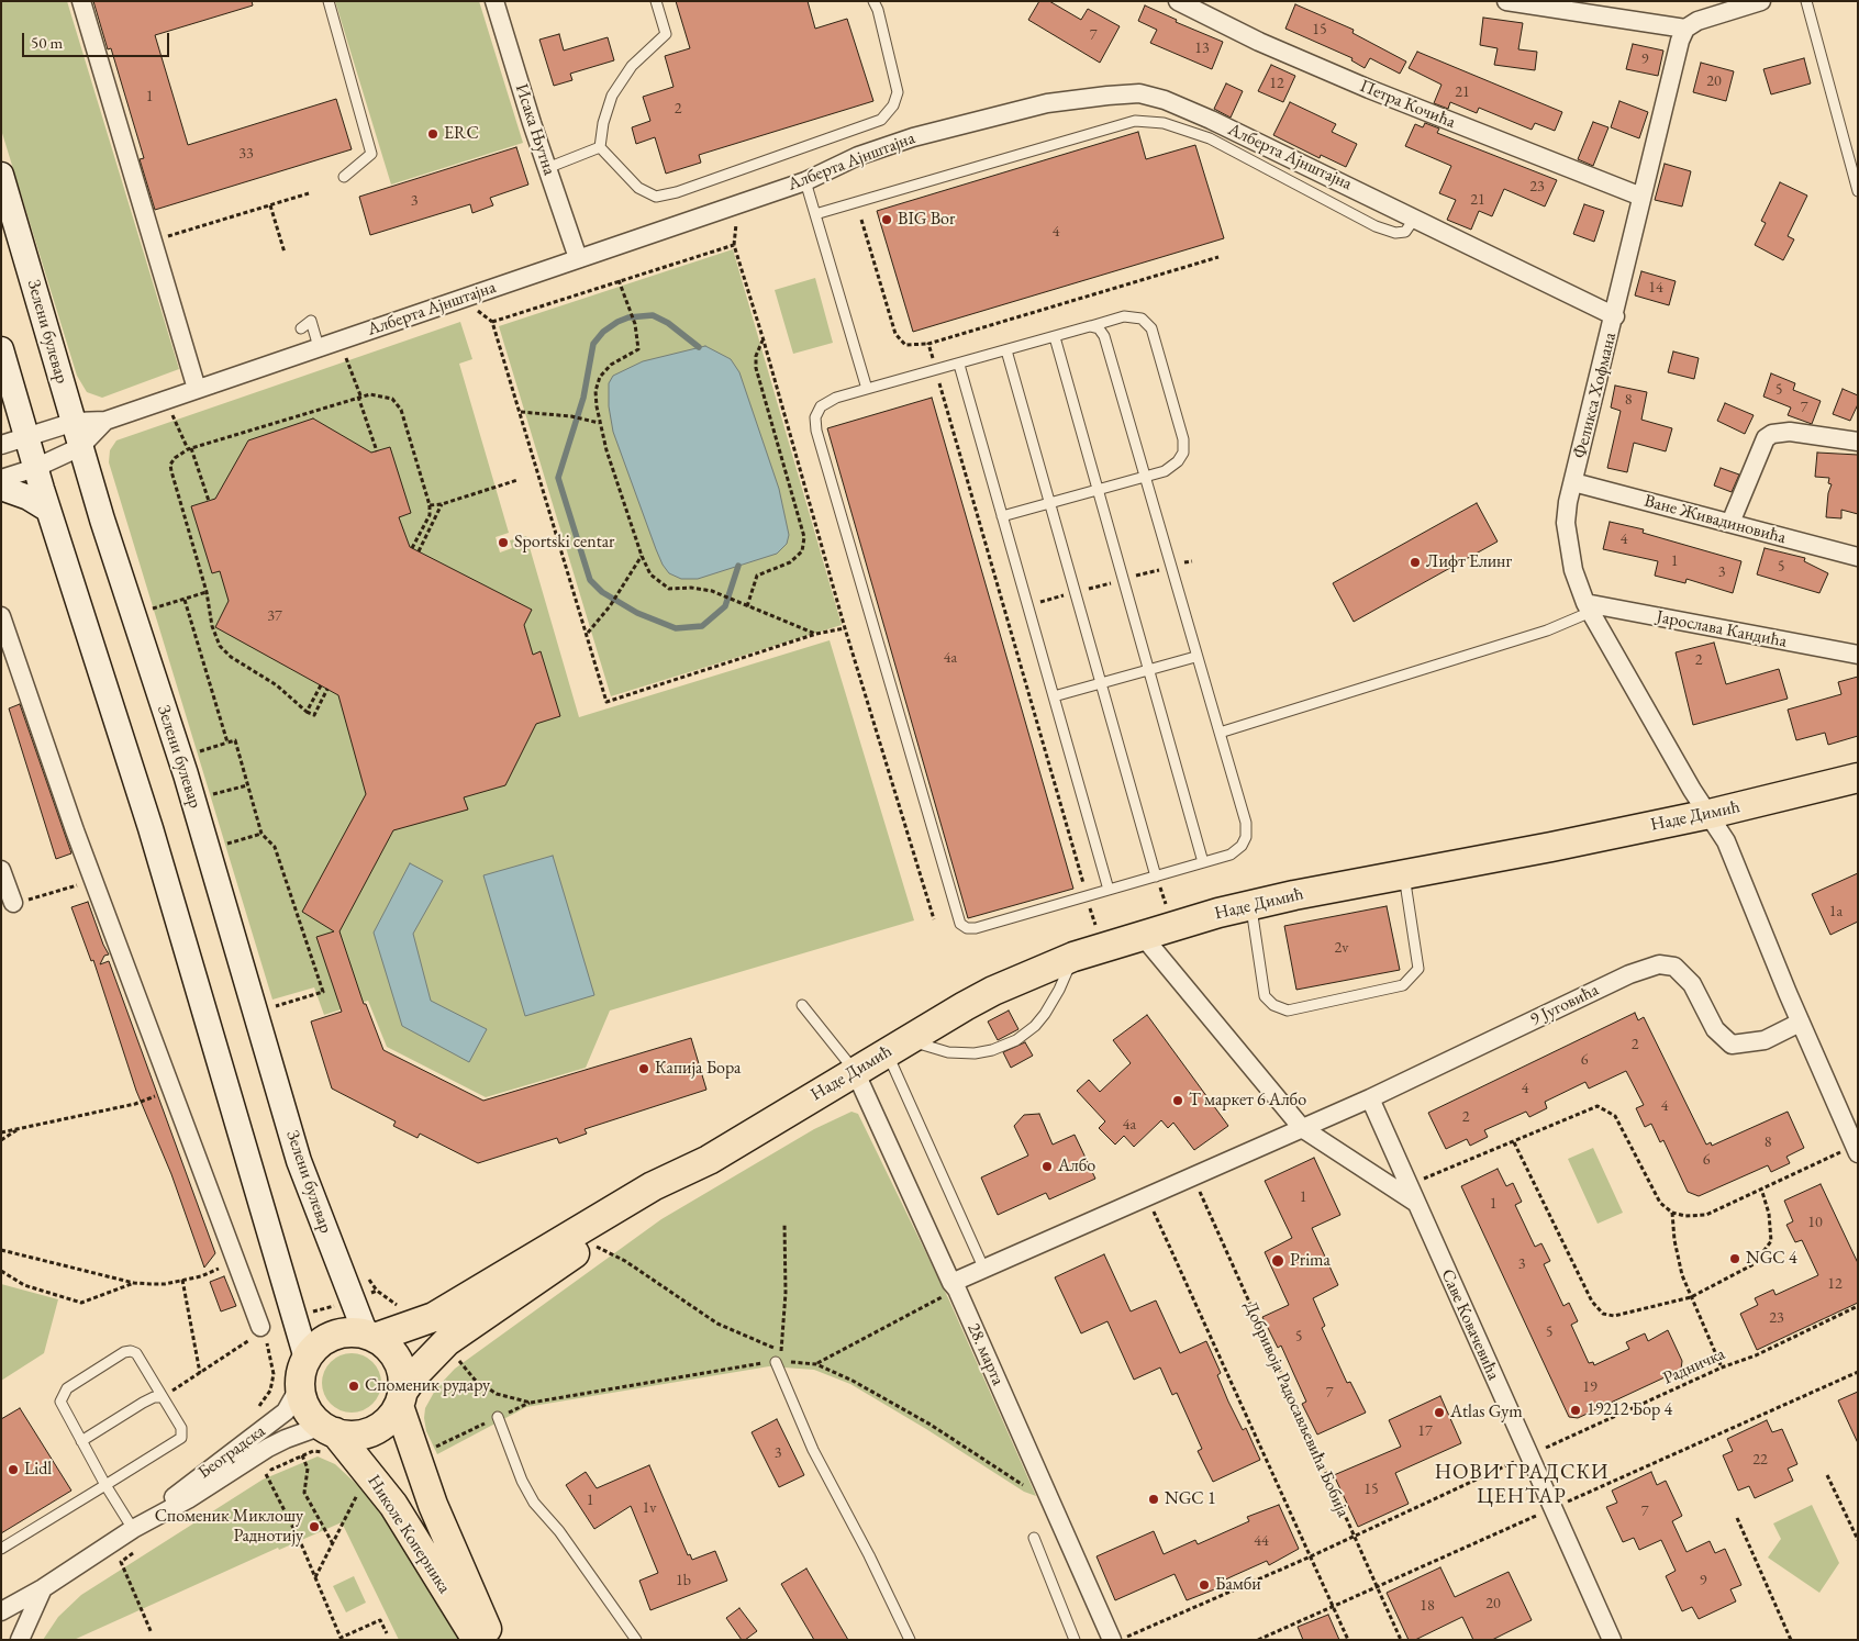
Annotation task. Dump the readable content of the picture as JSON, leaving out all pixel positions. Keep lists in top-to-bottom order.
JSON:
{
  "streets": {
    "main road": ["Наде Димић", "Николе Коперника"],
    "street": [
      "Петра Кочића",
      "Исака Њутна",
      "Алберта Ајнштајна",
      "Зелени булевар",
      "Феликса Хофмана",
      "Ване Живадиновића",
      "Јарослава Кандића",
      "9 Југовића",
      "Саве Ковачевића",
      "28. марта",
      "Београдска"
    ],
    "path": ["Радничка", "Добривоја Радосављевића Бобија"]
  },
  "crossings": [
    ["Петра Кочића", "Феликса Хофмана"],
    ["Исака Њутна", "Алберта Ајнштајна"],
    ["Алберта Ајнштајна", "Феликса Хофмана"],
    ["Зелени булевар", "Београдска"],
    ["Зелени булевар", "Николе Коперника"],
    ["Феликса Хофмана", "Ване Живадиновића"],
    ["Феликса Хофмана", "Јарослава Кандића"],
    ["Феликса Хофмана", "Наде Димић"],
    ["Феликса Хофмана", "9 Југовића"],
    ["Наде Димић", "28. марта"],
    ["9 Југовића", "Саве Ковачевића"],
    ["Саве Ковачевића", "Радничка"],
    ["Радничка", "Добривоја Радосављевића Бобија"],
    ["Београдска", "Николе Коперника"]
  ],
  "districts": ["НОВИ ГРАДСКИ ЦЕНТАР"],
  "places": [
    "ERC",
    "BIG Bor",
    "Sportski centar",
    "Лифт Елинг",
    "Капија Бора",
    "Т маркет 6 Албо",
    "Албо",
    "NGC 4",
    "Prima",
    "Споменик рудару",
    "19212 Бор 4",
    "Atlas Gym",
    "Lidl",
    "NGC 1",
    "Споменик Миклошу Раднотију",
    "Бамби"
  ],
  "house_numbers": [
    "15",
    "7",
    "13",
    "9",
    "20",
    "12",
    "21",
    "1",
    "2",
    "33",
    "23",
    "21",
    "3",
    "4",
    "14",
    "5",
    "8",
    "7",
    "4",
    "1",
    "5",
    "3",
    "37",
    "4a",
    "2",
    "1a",
    "2v",
    "2",
    "6",
    "4",
    "4",
    "2",
    "4a",
    "8",
    "6",
    "1",
    "1",
    "10",
    "3",
    "12",
    "23",
    "5",
    "5",
    "19",
    "7",
    "17",
    "3",
    "22",
    "15",
    "1",
    "1v",
    "7",
    "44",
    "1b",
    "9",
    "20",
    "18"
  ],
  "scale_bar": "50 m"
}
